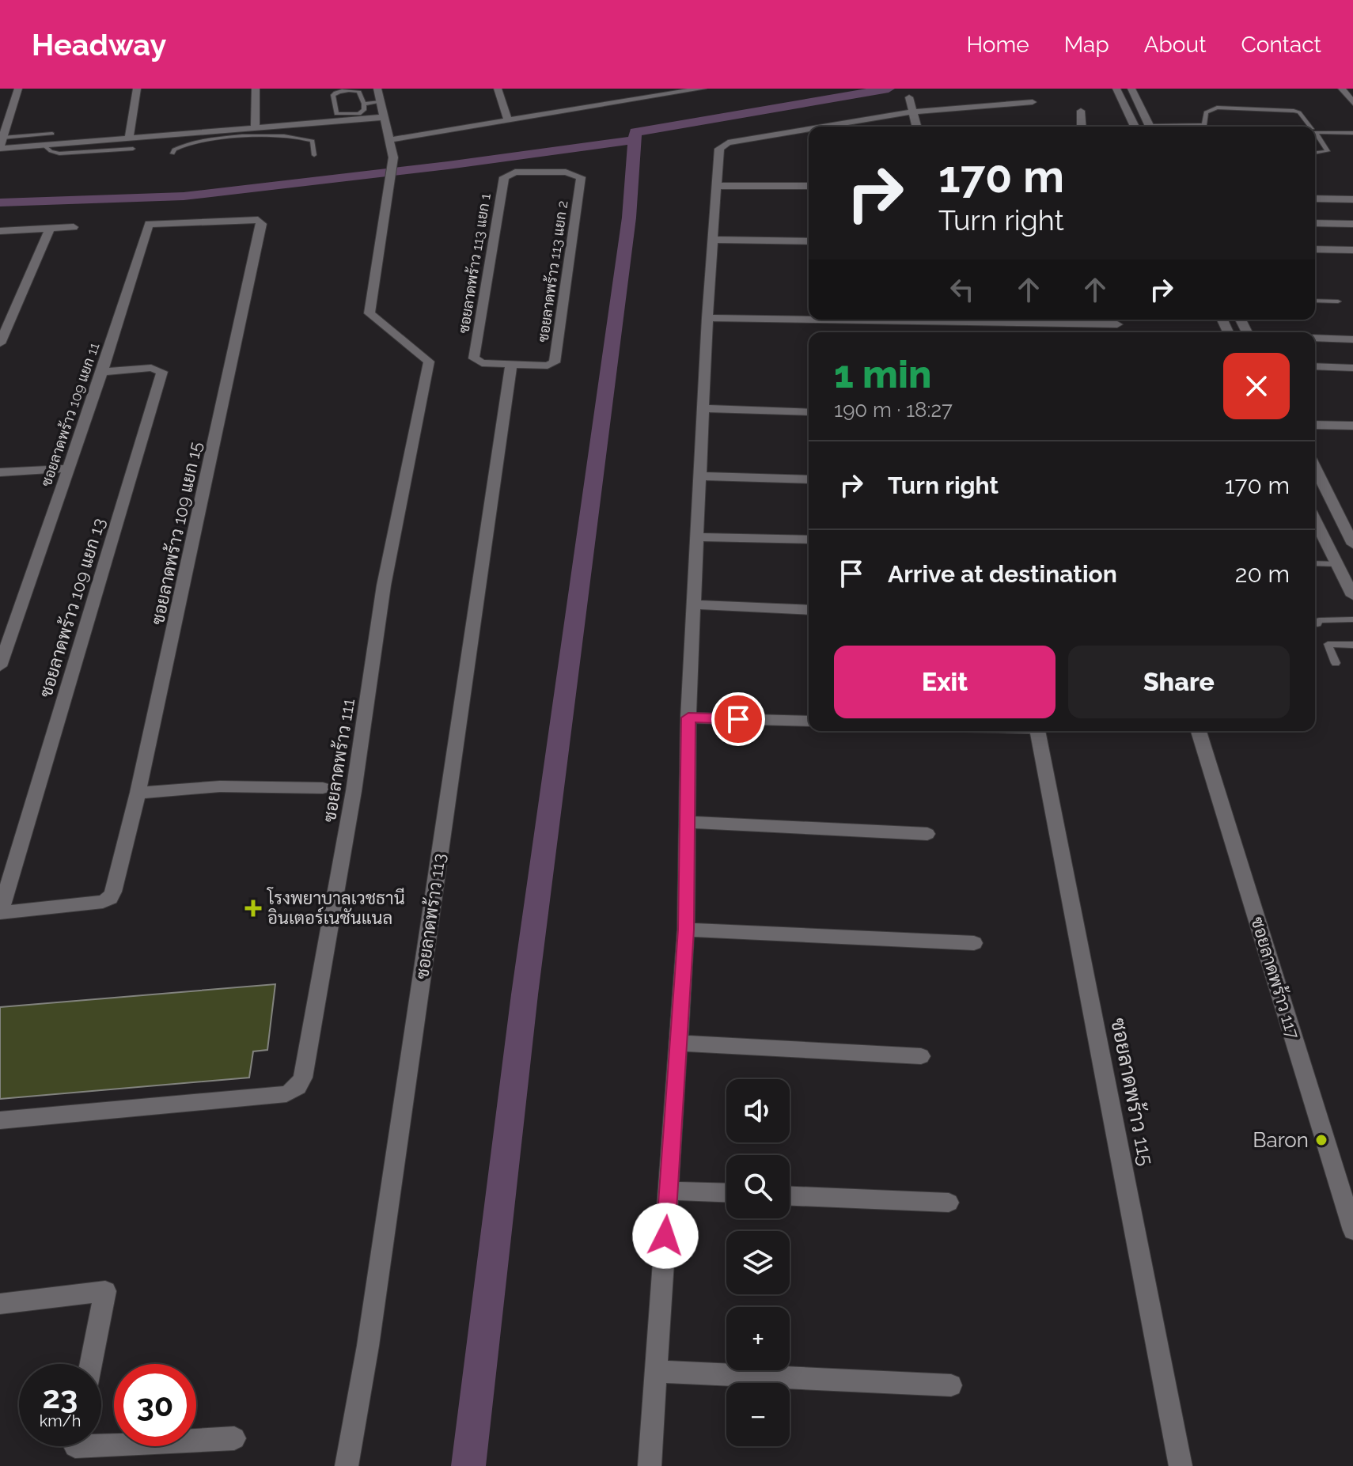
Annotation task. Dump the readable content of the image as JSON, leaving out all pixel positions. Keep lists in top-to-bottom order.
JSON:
{
  "streets": {
    "street": [
      "ซอยลาดพร้าว 113 แยก 1",
      "ซอยลาดพร้าว 113 แยก 2",
      "ซอยลาดพร้าว 109 แยก 11",
      "ซอยลาดพร้าว 109 แยก 15",
      "ซอยลาดพร้าว 109 แยก 13",
      "ซอยลาดพร้าว 111",
      "ซอยลาดพร้าว 113",
      "ซอยลาดพร้าว 117",
      "ซอยลาดพร้าว 115"
    ]
  },
  "crossings": [
    ["ซอยลาดพร้าว 113 แยก 1", "ซอยลาดพร้าว 113 แยก 2"],
    ["ซอยลาดพร้าว 113 แยก 1", "ซอยลาดพร้าว 113"],
    ["ซอยลาดพร้าว 113 แยก 2", "ซอยลาดพร้าว 113"],
    ["ซอยลาดพร้าว 109 แยก 11", "ซอยลาดพร้าว 109 แยก 15"],
    ["ซอยลาดพร้าว 109 แยก 11", "ซอยลาดพร้าว 109 แยก 13"],
    ["ซอยลาดพร้าว 109 แยก 15", "ซอยลาดพร้าว 109 แยก 13"]
  ],
  "places": {
    "health": ["โรงพยาบาลเวชธานี อินเตอร์เนชันแนล"],
    "other": ["Baron"]
  },
  "page": {
    "header": "Headway",
    "nav": [
      "Home",
      "Map",
      "About",
      "Contact"
    ],
    "turn": ["170 m", "Turn right"],
    "heading": ["1 min", "190 m · 18:27"],
    "list": [
      {
        "name": "Turn right",
        "value": "170 m"
      },
      {
        "name": "Arrive at destination",
        "value": "20 m"
      }
    ],
    "buttons": ["Exit", "Share"],
    "map_buttons": ["+", "−"],
    "speed": "23 km/h",
    "limit": "30"
  }
}
